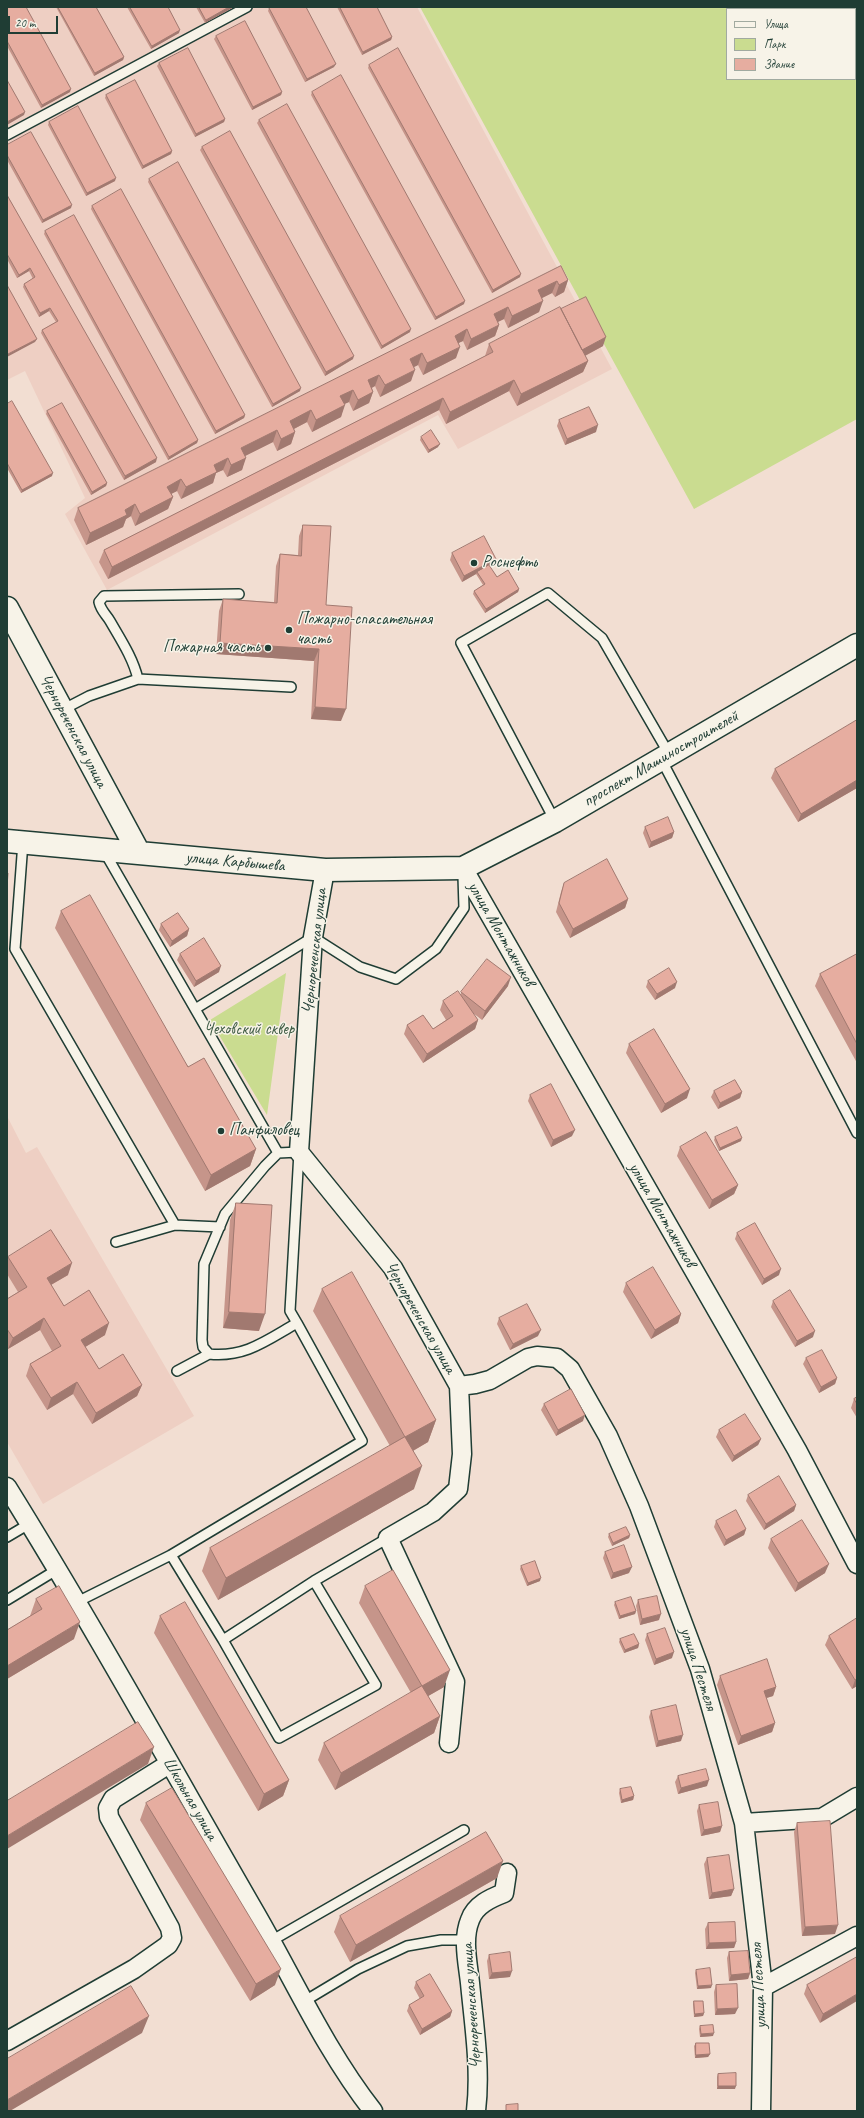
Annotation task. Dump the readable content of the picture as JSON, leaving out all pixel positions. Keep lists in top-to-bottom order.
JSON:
{
  "streets": {
    "main road": ["Чернореченская улица", "проспект Машиностроителей", "улица Карбышева"],
    "street": ["улица Монтажников", "улица Пестеля", "Школьная улица"]
  },
  "crossings": [
    ["Чернореченская улица", "улица Карбышева"],
    ["Чернореченская улица", "улица Пестеля"],
    ["проспект Машиностроителей", "улица Карбышева"],
    ["проспект Машиностроителей", "улица Монтажников"],
    ["улица Карбышева", "улица Монтажников"]
  ],
  "parks": ["Чеховский сквер"],
  "places": [
    "Роснефть",
    "Пожарно-спасательная часть",
    "Пожарная часть",
    "Панфиловец"
  ],
  "legend": ["Улица", "Парк", "Здание"],
  "scale_bar": "20 m"
}
